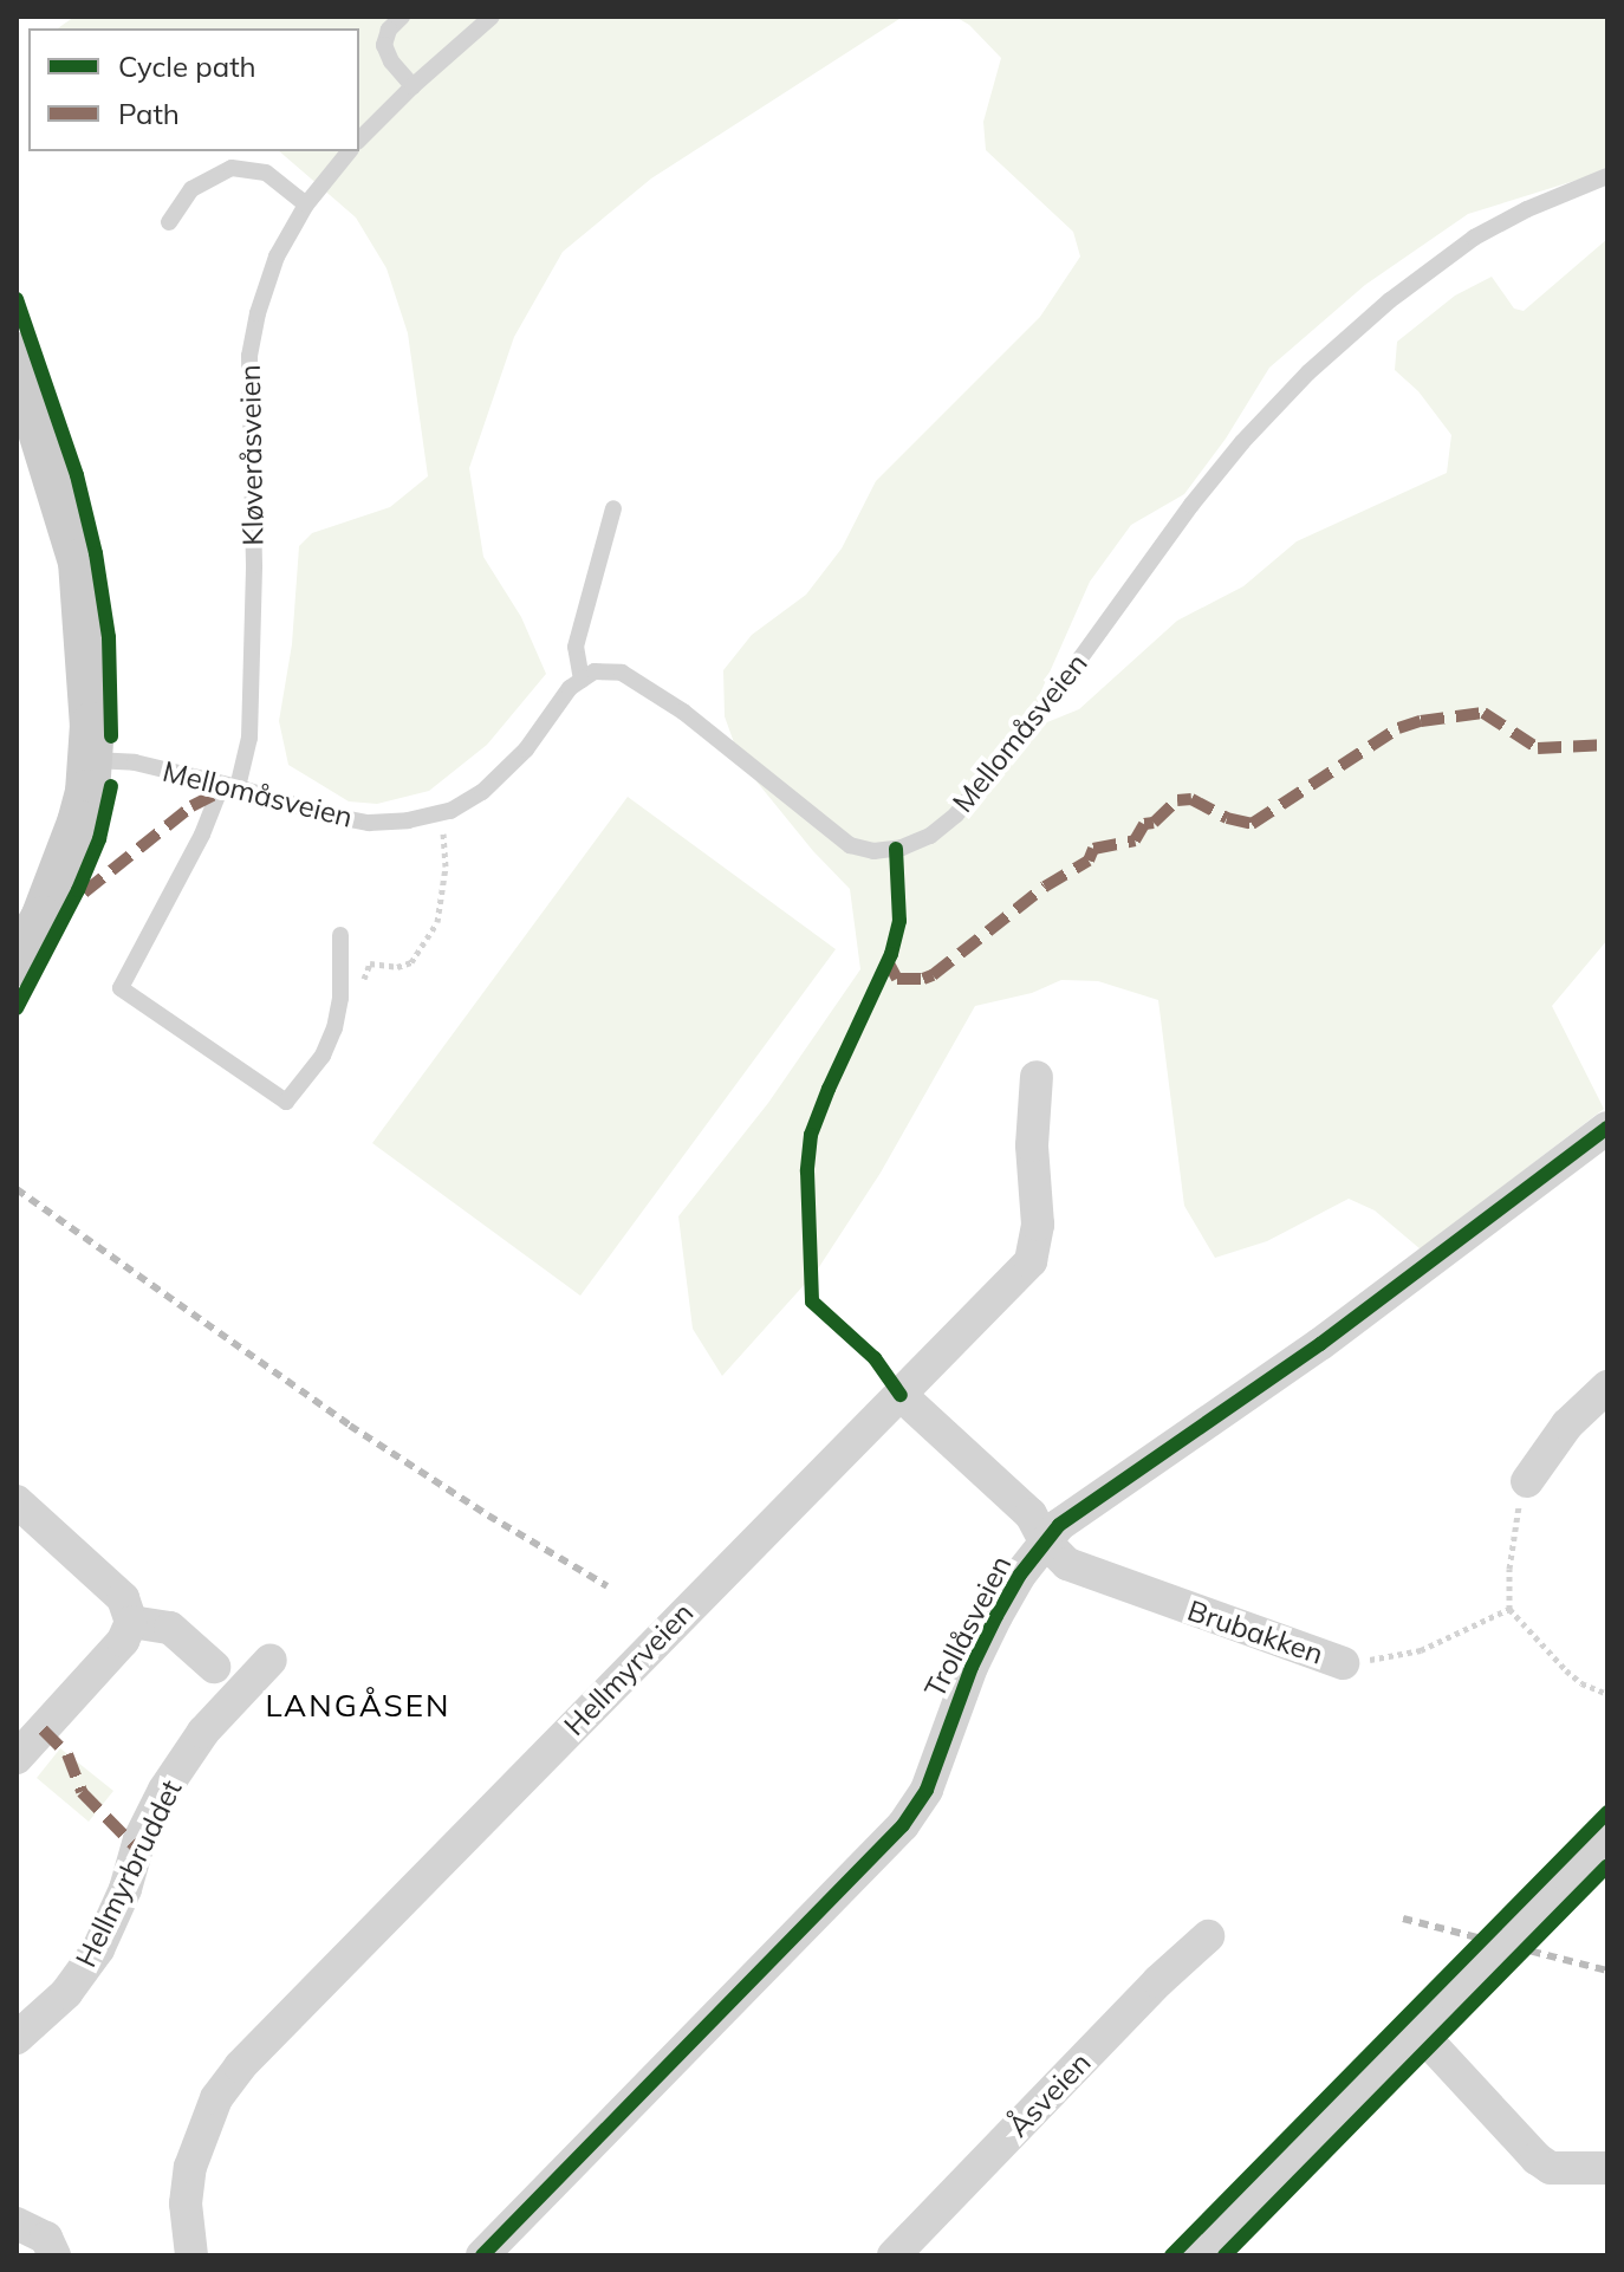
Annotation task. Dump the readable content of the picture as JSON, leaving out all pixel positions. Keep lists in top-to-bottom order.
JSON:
{
  "streets": {
    "street": [
      "Trollåsveien",
      "Brubakken",
      "Hellmyrveien",
      "Hellmyrbruddet",
      "Åsveien"
    ],
    "lane": ["Kløveråsveien", "Mellomåsveien"]
  },
  "crossings": [
    ["Kløveråsveien", "Mellomåsveien"],
    ["Trollåsveien", "Brubakken"],
    ["Brubakken", "Hellmyrveien"]
  ],
  "districts": ["LANGÅSEN"],
  "legend": ["Cycle path", "Path"]
}
